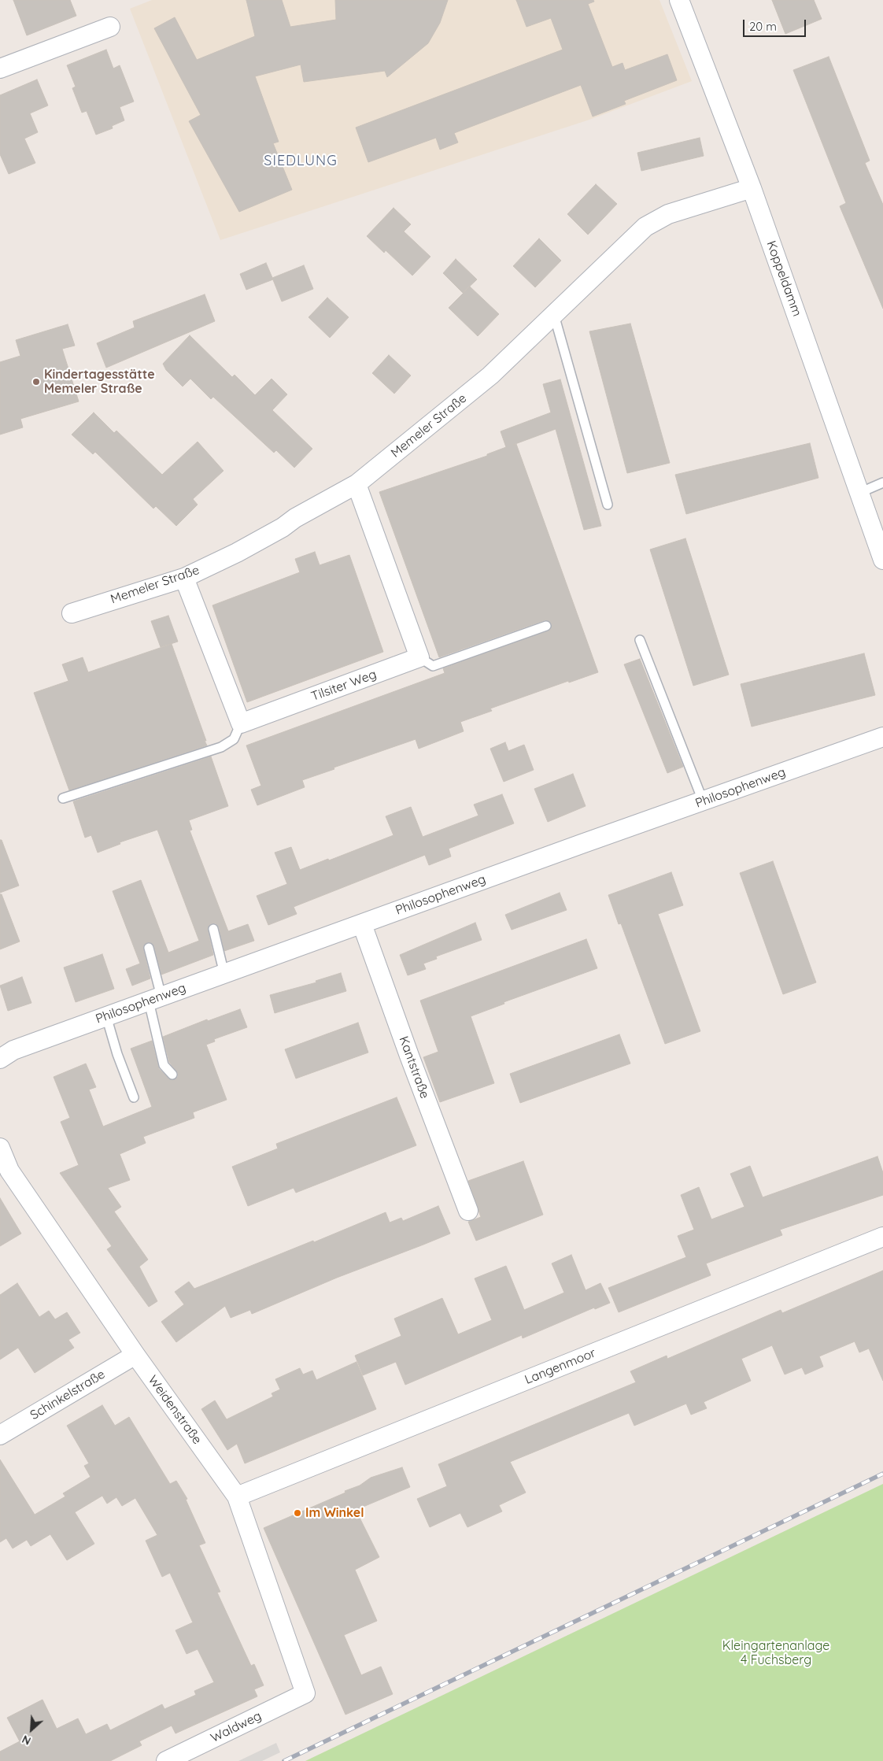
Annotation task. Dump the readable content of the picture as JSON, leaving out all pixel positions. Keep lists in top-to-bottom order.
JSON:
{
  "streets": {
    "street": [
      "Koppeldamm",
      "Memeler Straße",
      "Tilsiter Weg",
      "Philosophenweg",
      "Kantstraße",
      "Langenmoor",
      "Schinkelstraße",
      "Weidenstraße",
      "Waldweg"
    ]
  },
  "crossings": [
    ["Koppeldamm", "Memeler Straße"],
    ["Philosophenweg", "Kantstraße"],
    ["Langenmoor", "Weidenstraße"],
    ["Schinkelstraße", "Weidenstraße"],
    ["Weidenstraße", "Waldweg"]
  ],
  "districts": ["SIEDLUNG"],
  "parks": ["Kleingartenanlage 4 Fuchsberg"],
  "places": ["Kindertagesstätte Memeler Straße", "Im Winkel"],
  "scale_bar": "20 m",
  "north": "bottom left"
}
